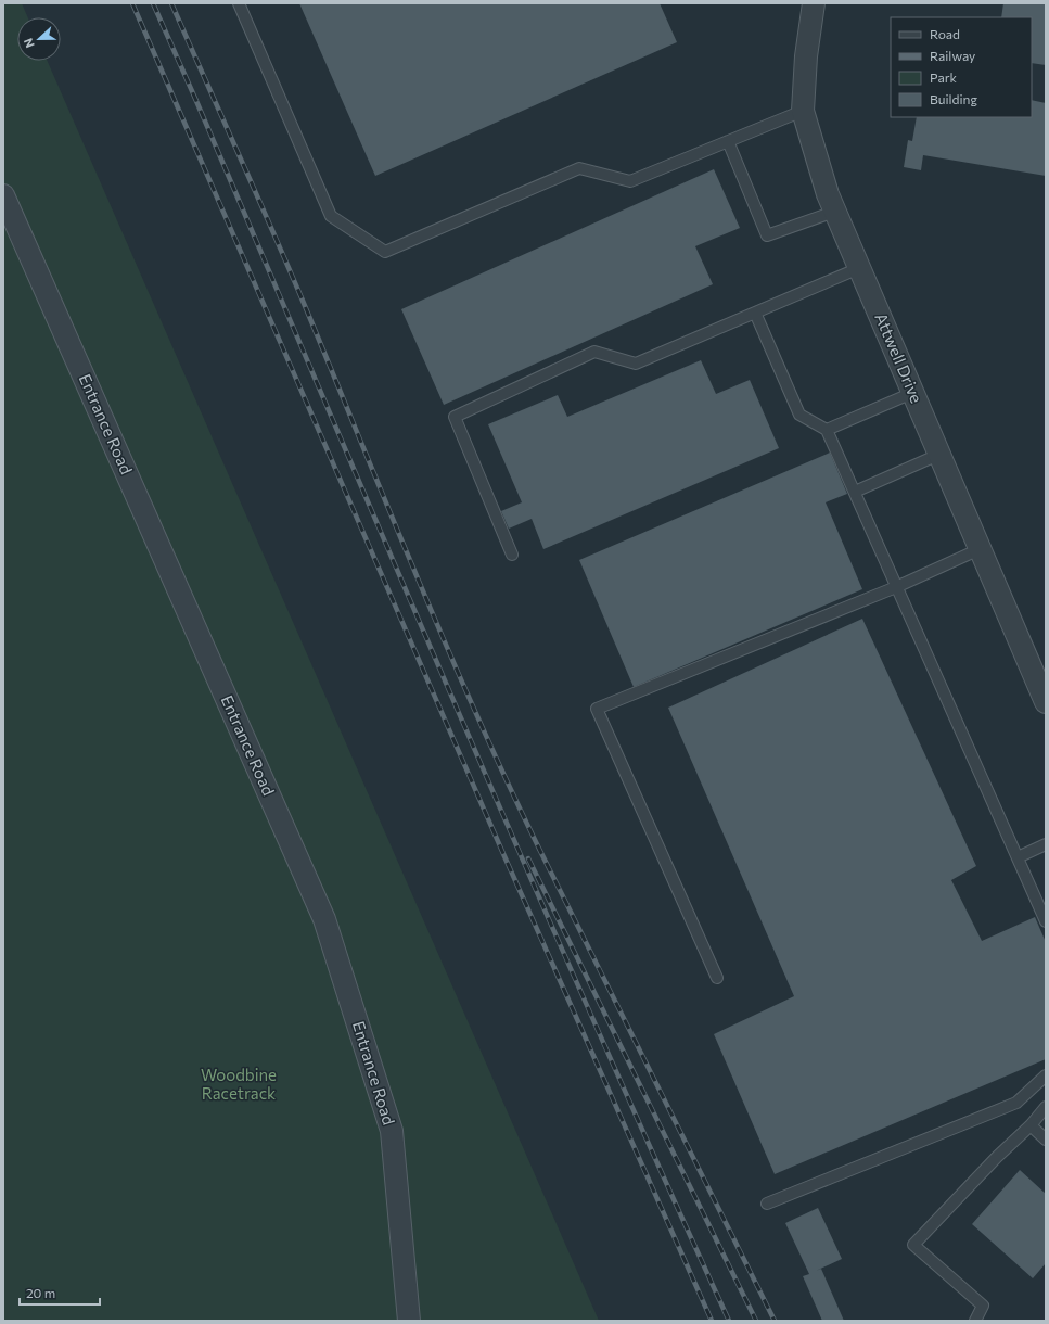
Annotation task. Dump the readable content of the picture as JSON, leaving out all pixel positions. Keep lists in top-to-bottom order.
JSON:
{
  "streets": {
    "street": ["Attwell Drive", "Entrance Road"]
  },
  "parks": ["Woodbine Racetrack"],
  "legend": [
    "Road",
    "Railway",
    "Park",
    "Building"
  ],
  "scale_bar": "20 m",
  "north": "left"
}
